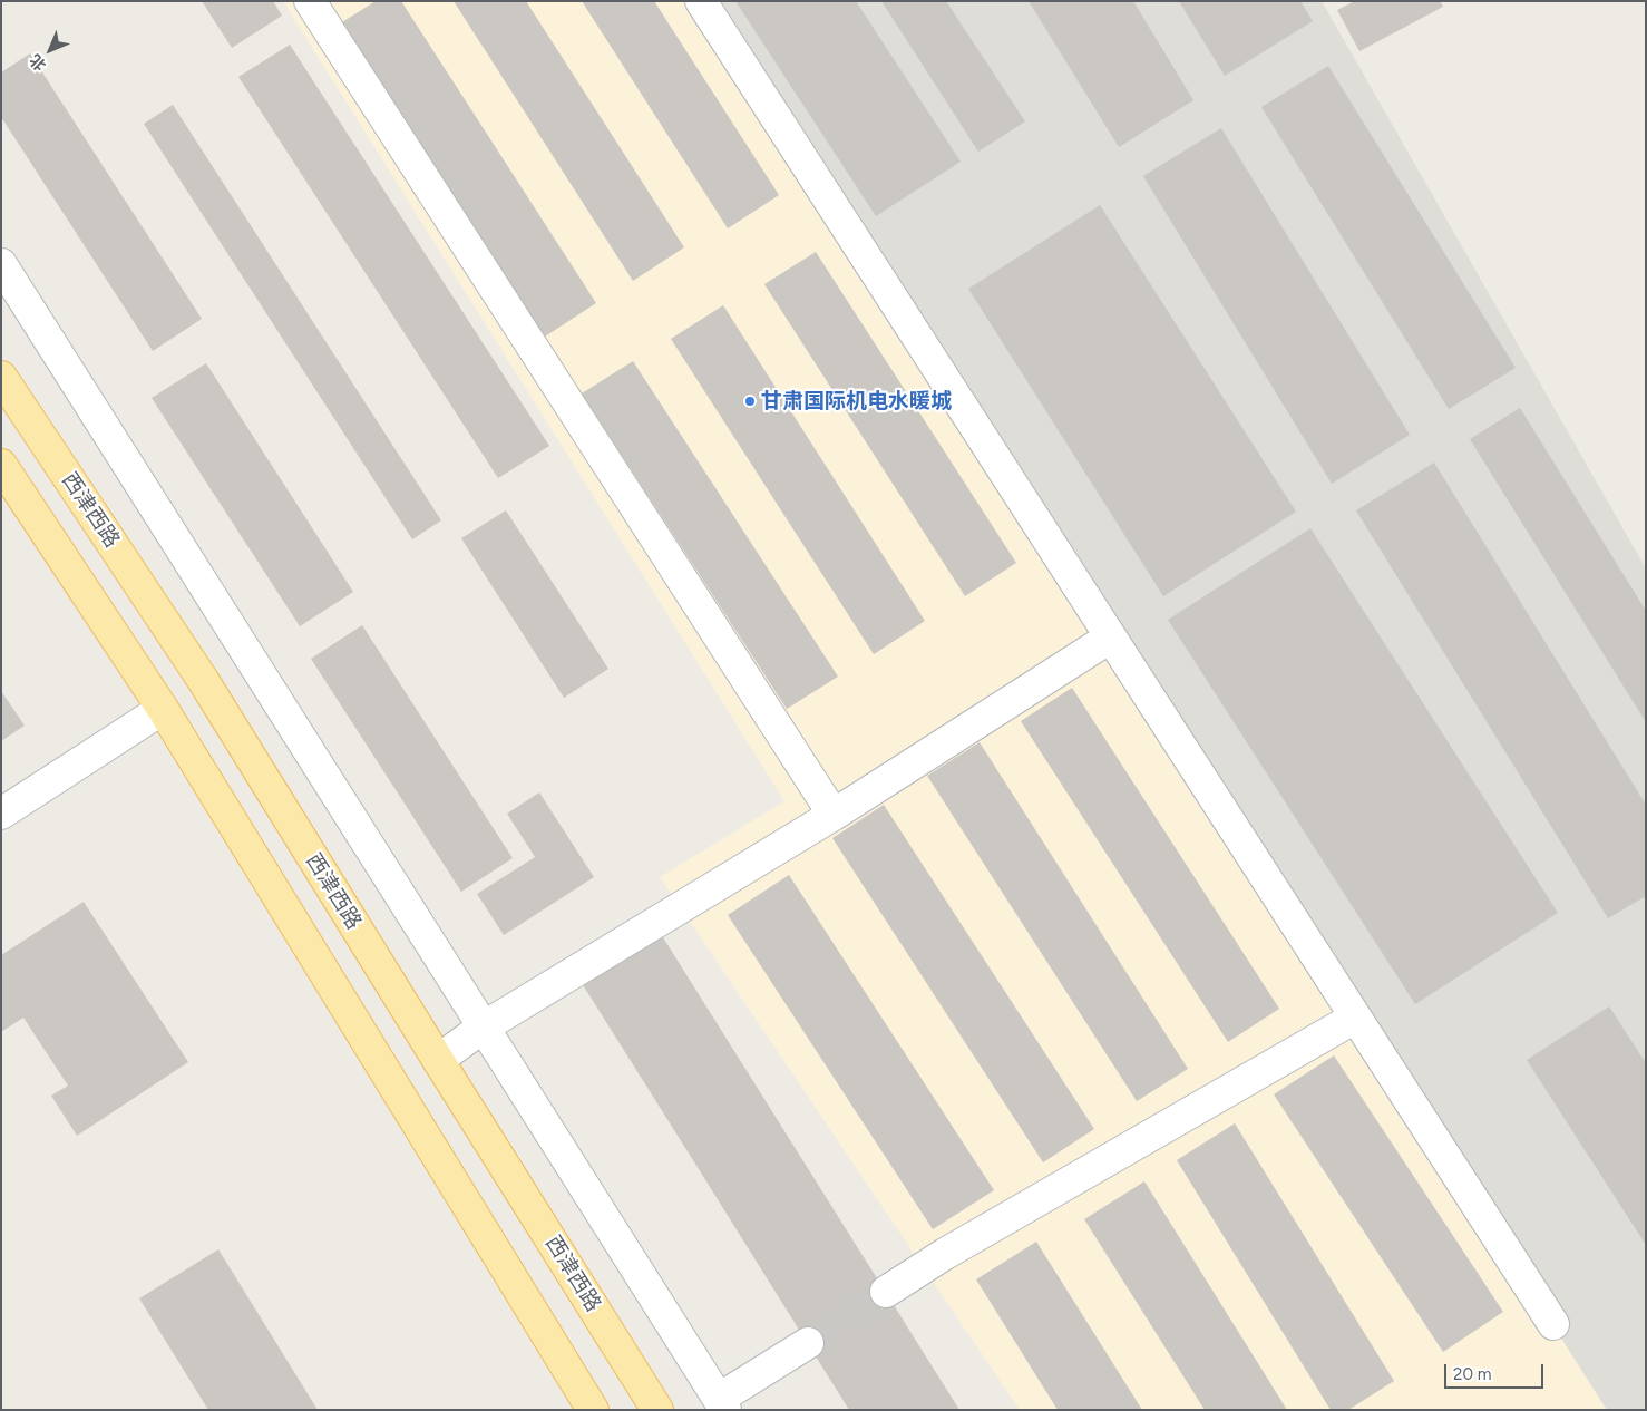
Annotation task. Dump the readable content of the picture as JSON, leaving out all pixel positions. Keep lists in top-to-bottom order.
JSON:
{
  "streets": {
    "main road": ["西津西路"]
  },
  "places": ["甘肃国际机电水暖城"],
  "scale_bar": "20 m",
  "north": "bottom left"
}
